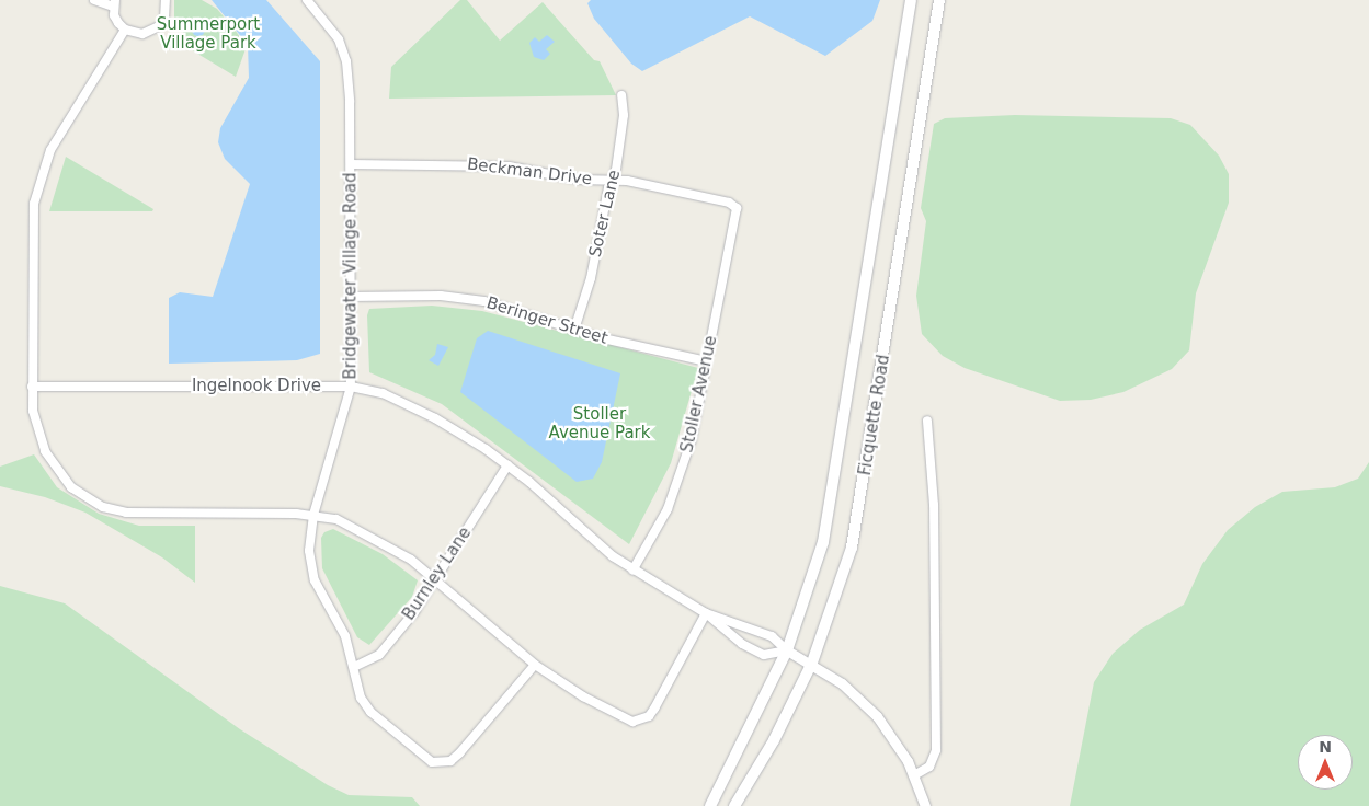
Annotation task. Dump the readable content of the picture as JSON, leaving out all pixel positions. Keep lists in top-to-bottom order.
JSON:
{
  "streets": {
    "main road": ["Ficquette Road"],
    "street": [
      "Beckman Drive",
      "Soter Lane",
      "Bridgewater Village Road",
      "Beringer Street",
      "Ingelnook Drive",
      "Stoller Avenue",
      "Burnley Lane"
    ]
  },
  "crossings": [
    ["Beckman Drive", "Soter Lane"],
    ["Beckman Drive", "Bridgewater Village Road"],
    ["Beckman Drive", "Stoller Avenue"],
    ["Soter Lane", "Beringer Street"],
    ["Bridgewater Village Road", "Beringer Street"],
    ["Bridgewater Village Road", "Ingelnook Drive"],
    ["Bridgewater Village Road", "Burnley Lane"],
    ["Beringer Street", "Stoller Avenue"],
    ["Ingelnook Drive", "Stoller Avenue"],
    ["Ingelnook Drive", "Ficquette Road"],
    ["Ingelnook Drive", "Burnley Lane"]
  ],
  "parks": ["Summerport Village Park", "Stoller Avenue Park"],
  "north": "top"
}
